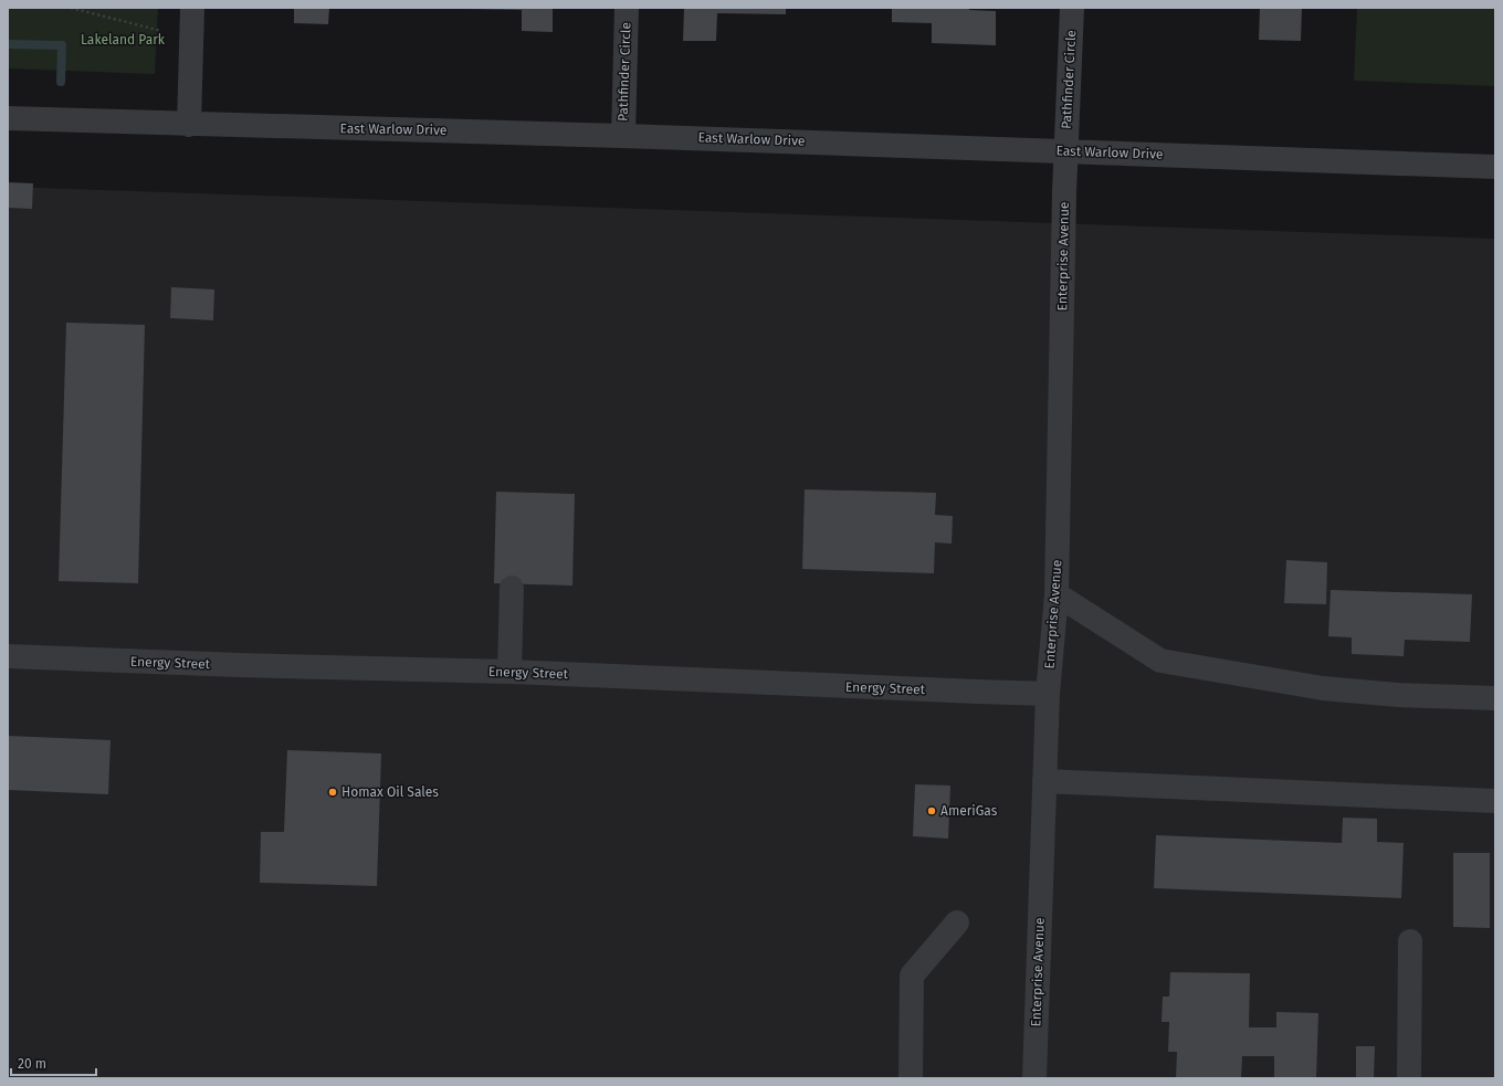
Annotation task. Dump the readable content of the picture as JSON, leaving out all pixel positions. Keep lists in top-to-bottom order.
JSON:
{
  "streets": {
    "street": [
      "Pathfinder Circle",
      "East Warlow Drive",
      "Enterprise Avenue",
      "Energy Street"
    ]
  },
  "crossings": [
    ["Pathfinder Circle", "East Warlow Drive"],
    ["Pathfinder Circle", "Enterprise Avenue"],
    ["East Warlow Drive", "Enterprise Avenue"],
    ["Enterprise Avenue", "Energy Street"]
  ],
  "parks": ["Lakeland Park"],
  "places": ["Homax Oil Sales", "AmeriGas"],
  "scale_bar": "20 m"
}
